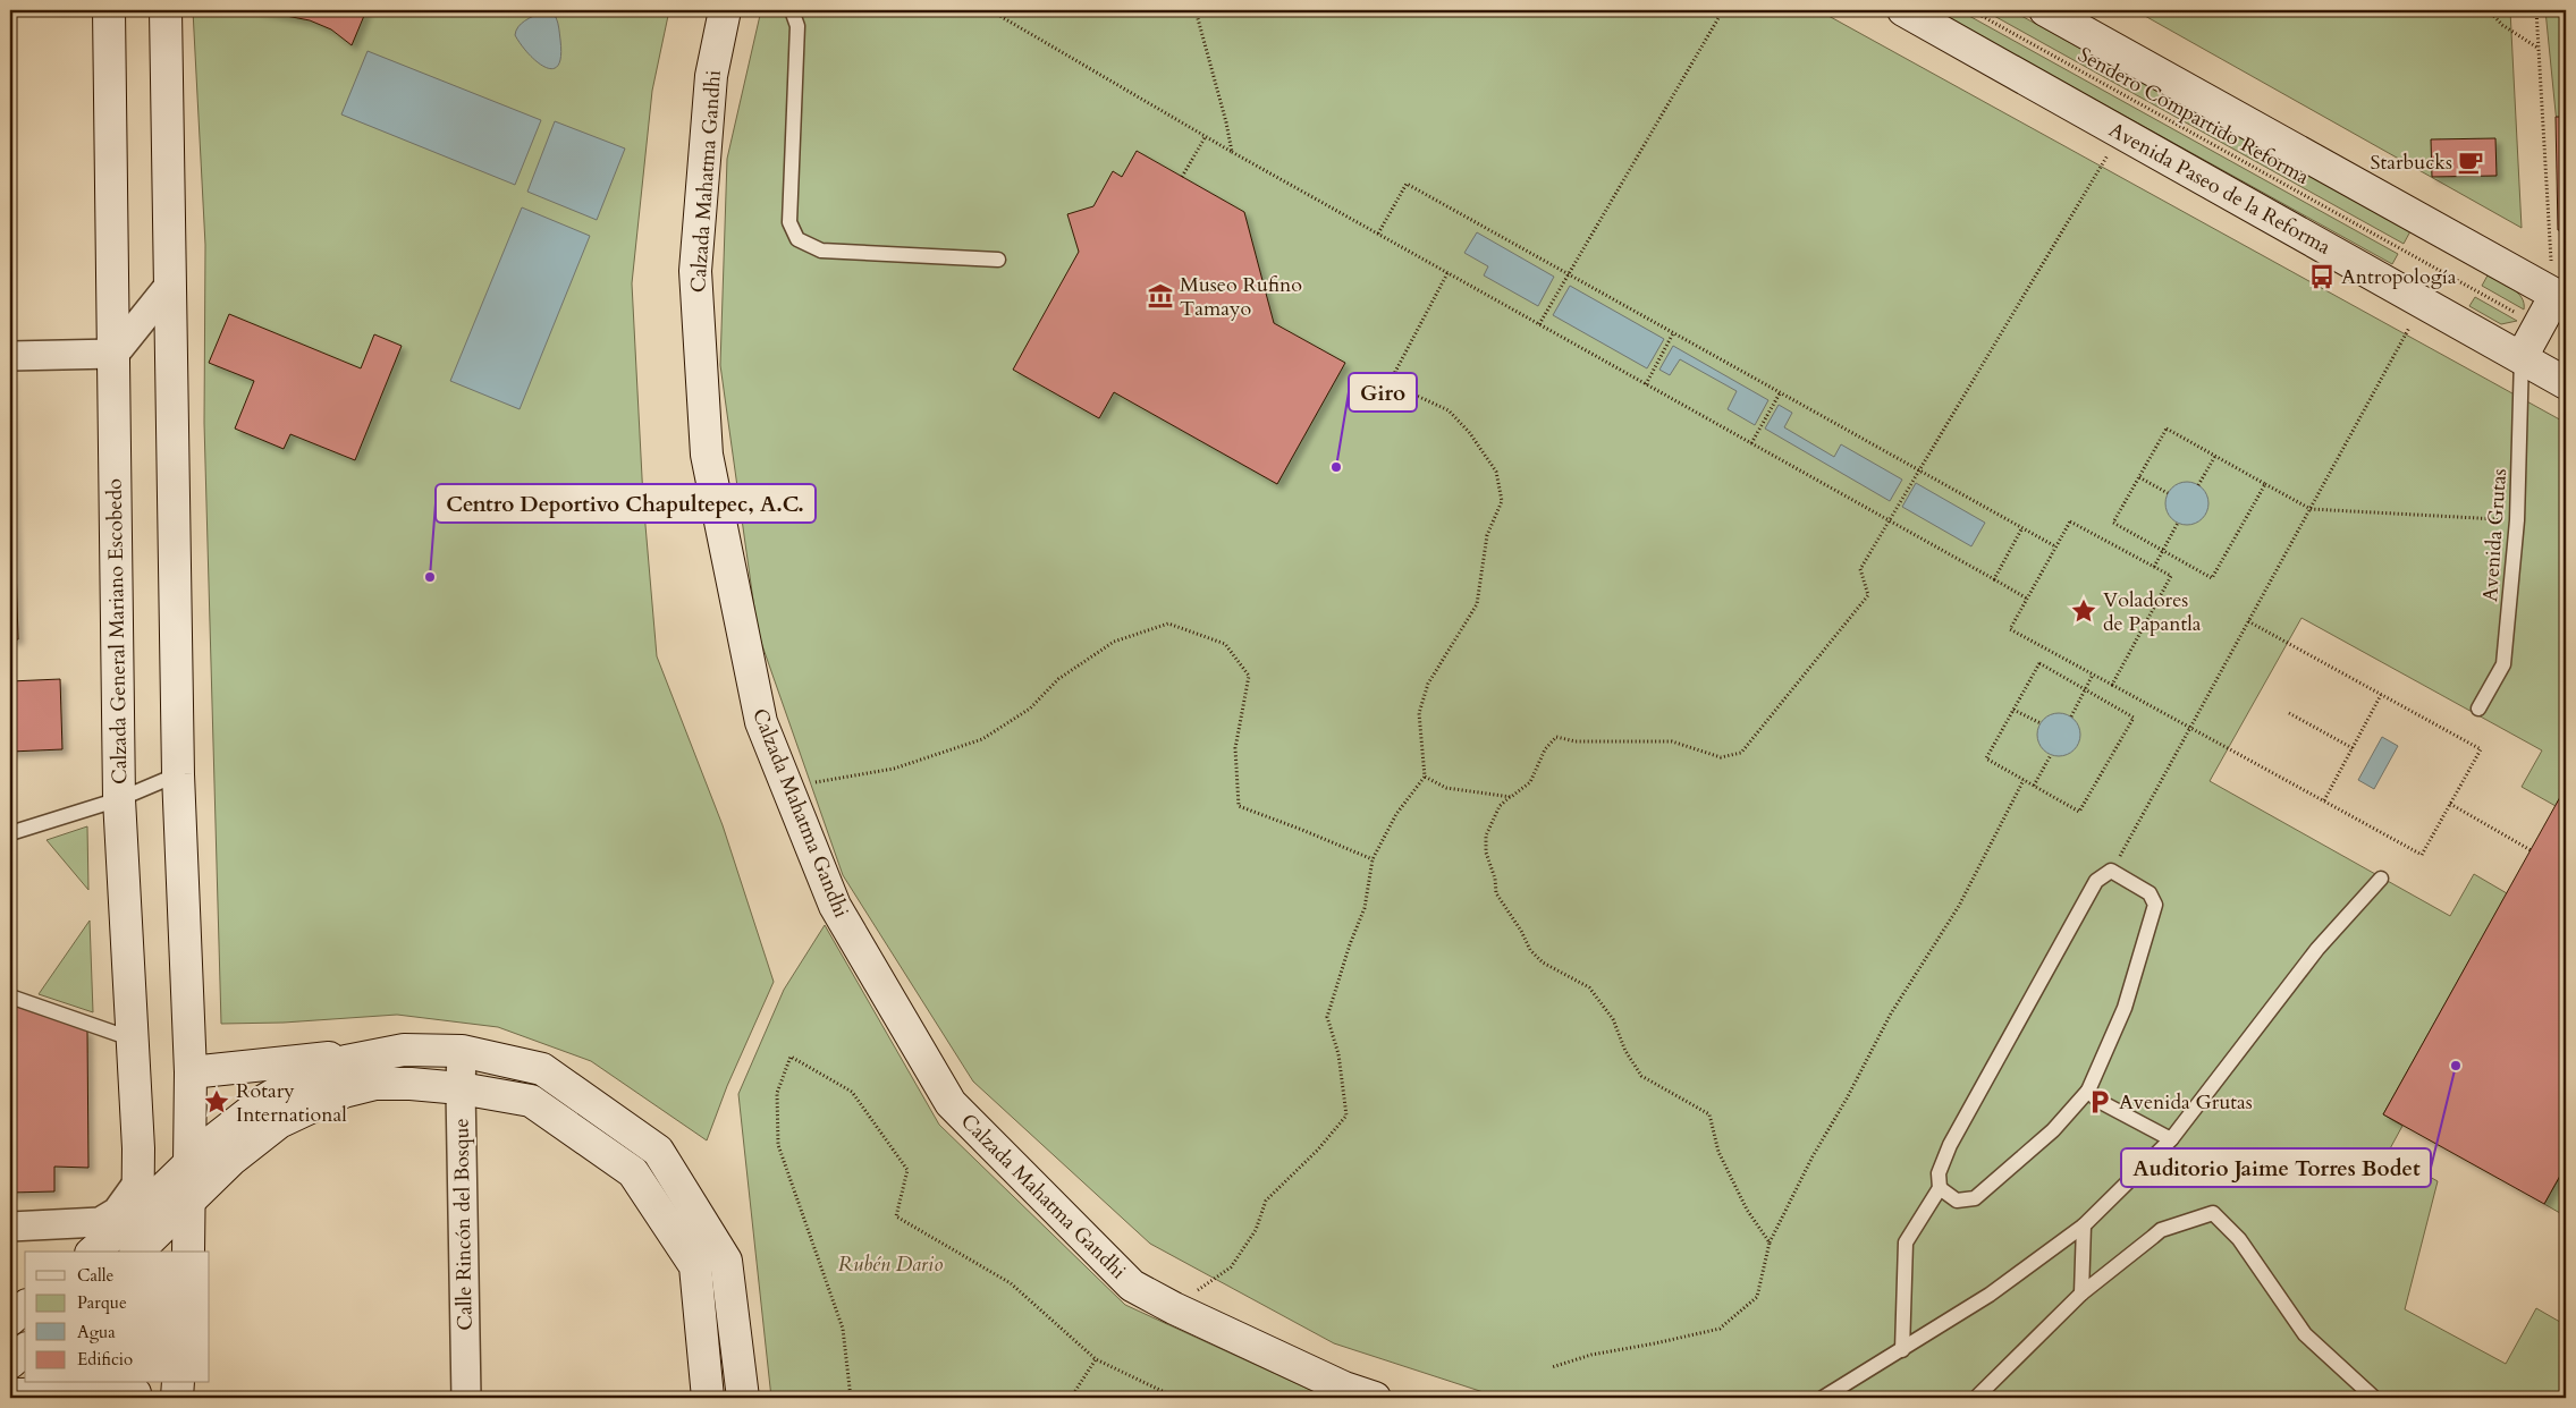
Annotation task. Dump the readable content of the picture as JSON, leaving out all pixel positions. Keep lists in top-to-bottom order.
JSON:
{
  "streets": {
    "main road": ["Calzada Mahatma Gandhi", "Avenida Paseo de la Reforma", "Calzada General Mariano Escobedo"],
    "street": ["Calle Rincón del Bosque"],
    "lane": ["Avenida Grutas"],
    "path": ["Sendero Compartido Reforma"]
  },
  "crossings": [
    ["Avenida Paseo de la Reforma", "Avenida Grutas"]
  ],
  "parks": ["Rubén Dario"],
  "places": {
    "cafe": ["Starbucks"],
    "bus stop": ["Antropología"],
    "museum": ["Museo Rufino Tamayo"],
    "other": ["Giro", "Centro Deportivo Chapultepec, A.C.", "Auditorio Jaime Torres Bodet"],
    "place": ["Voladores de Papantla", "Rotary International"],
    "parking": ["Avenida Grutas"]
  },
  "legend": [
    "Calle",
    "Parque",
    "Agua",
    "Edificio"
  ]
}
